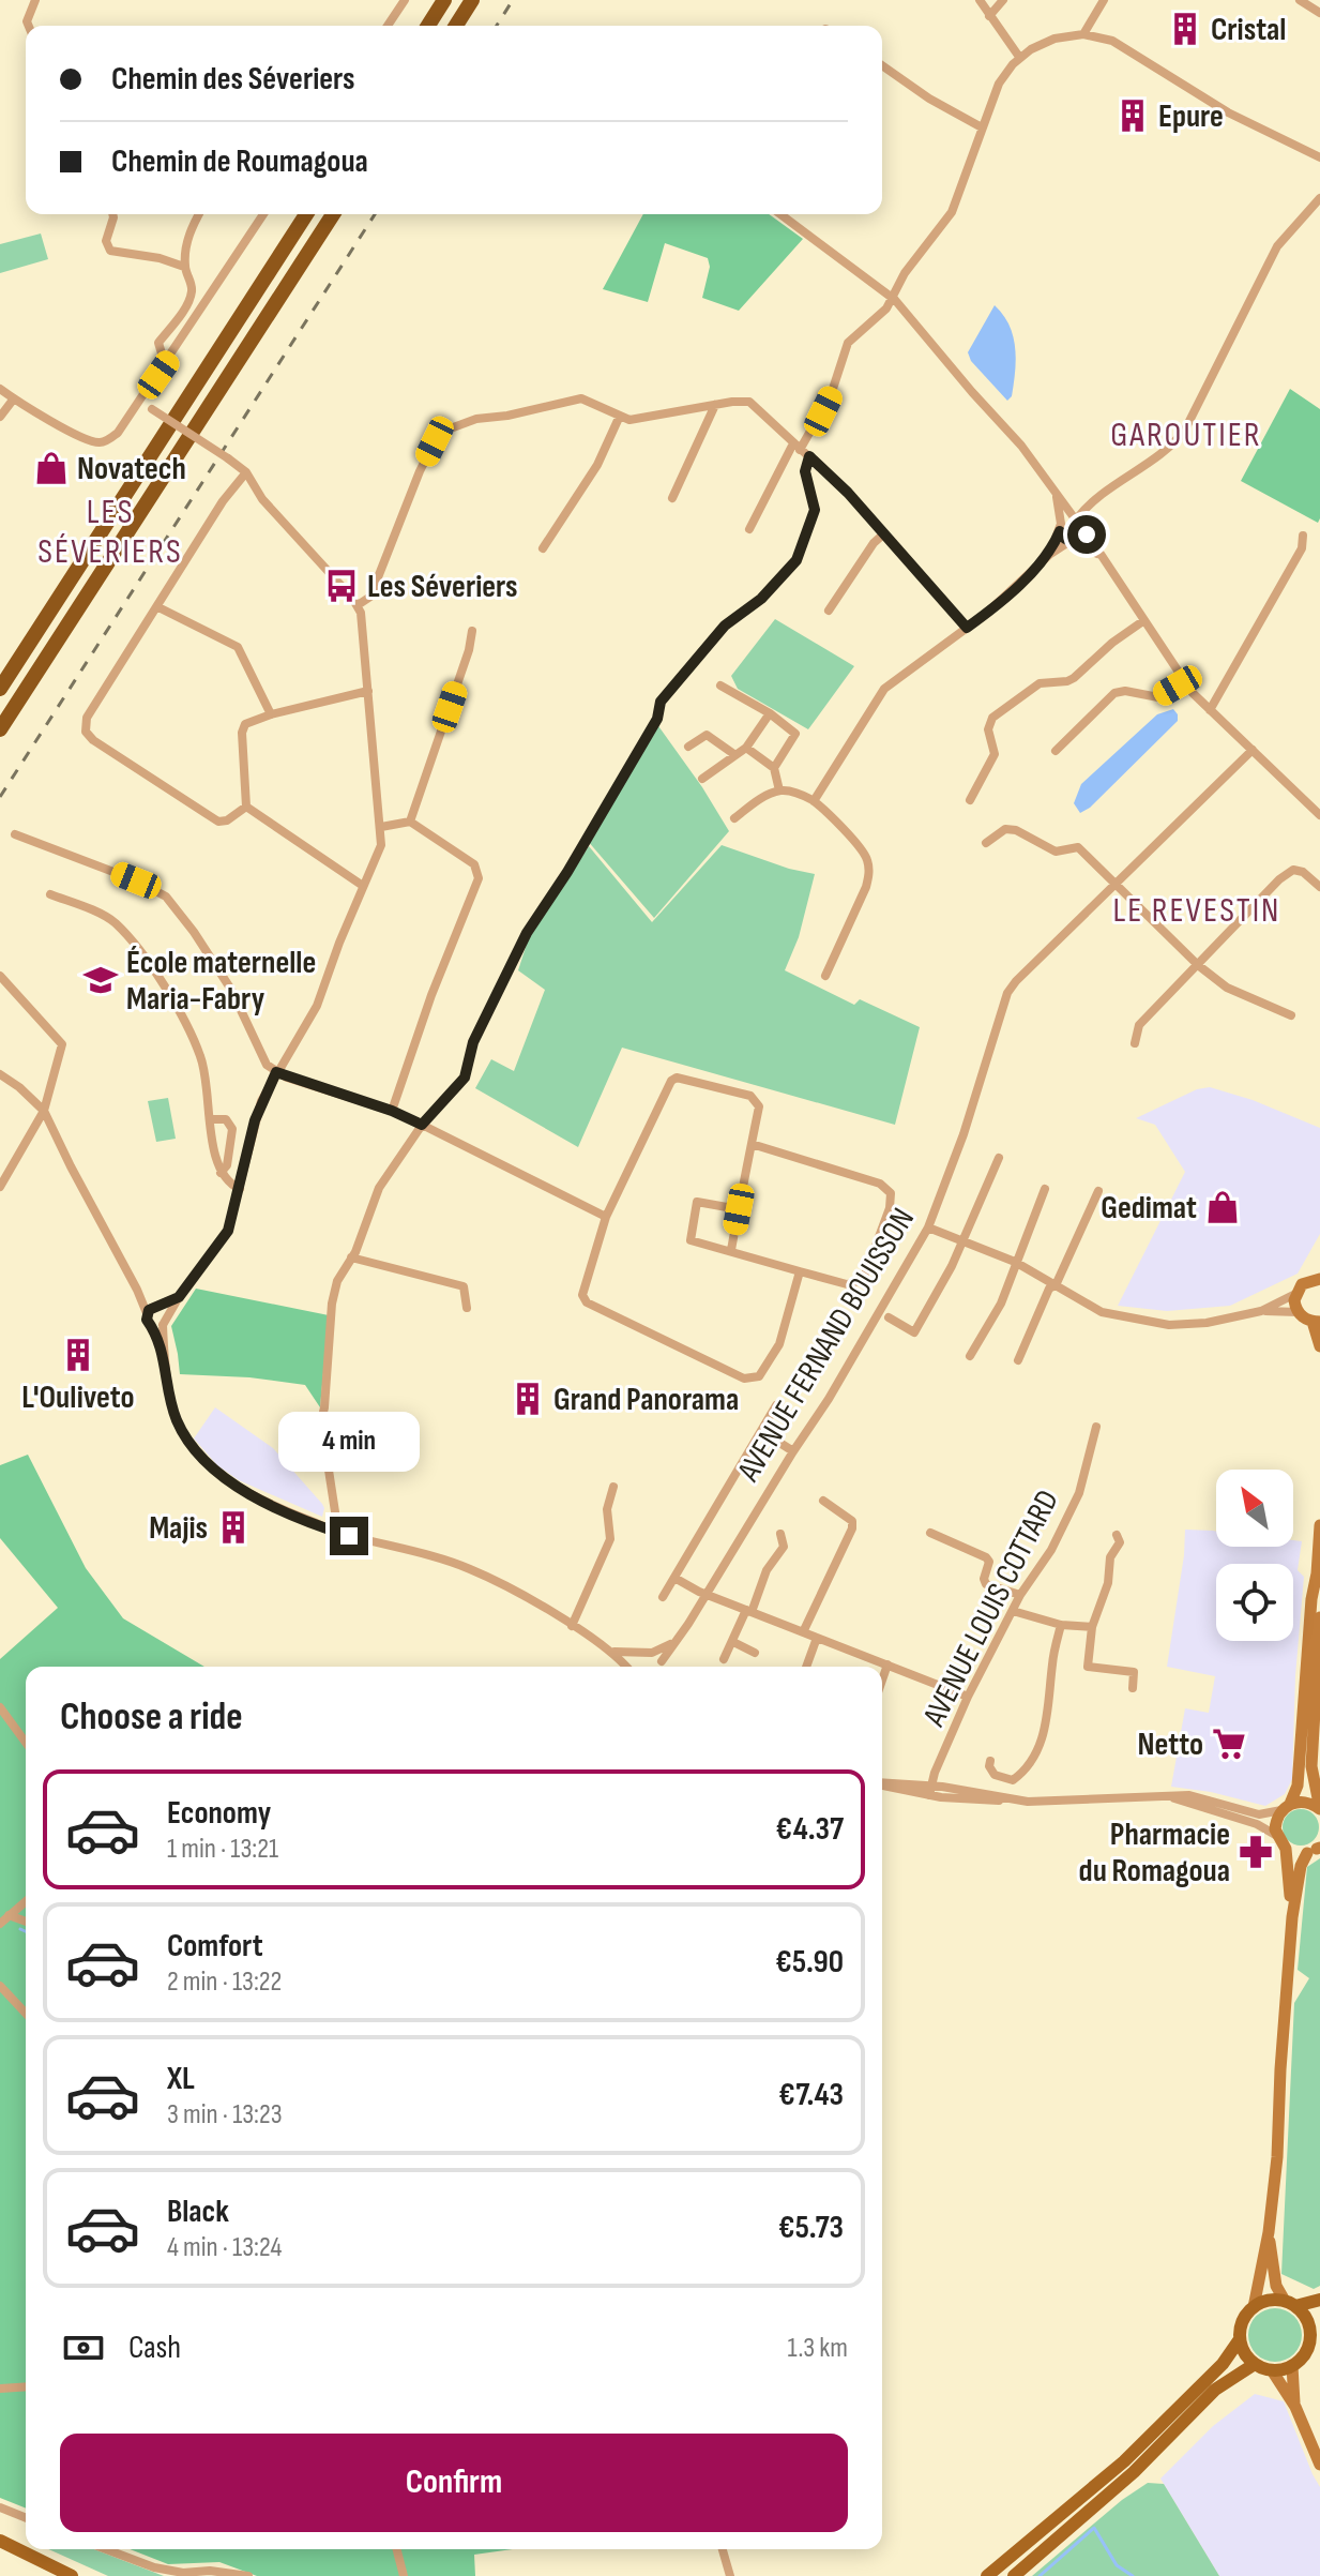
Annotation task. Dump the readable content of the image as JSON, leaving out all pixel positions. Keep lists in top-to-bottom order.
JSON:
{
  "streets": {
    "street": ["AVENUE FERNAND BOUISSON", "AVENUE LOUIS COTTARD"]
  },
  "districts": ["GAROUTIER", "LES SÉVERIERS", "LE REVESTIN"],
  "places": {
    "building": [
      "Cristal",
      "Epure",
      "L'Ouliveto",
      "Grand Panorama",
      "Majis"
    ],
    "shop": ["Novatech", "Gedimat"],
    "bus stop": ["Les Séveriers"],
    "school or university": ["École maternelle Maria-Fabry"],
    "supermarket": ["Netto"],
    "pharmacy": ["Pharmacie du Romagoua"]
  },
  "north": "top left",
  "page": {
    "banner": ["Chemin des Séveriers", "Chemin de Roumagoua"],
    "bubble": "4 min",
    "heading": "Choose a ride",
    "list": [
      {
        "name": "Economy",
        "note": "1 min · 13:21",
        "value": "€4.37"
      },
      {
        "name": "Comfort",
        "note": "2 min · 13:22",
        "value": "€5.90"
      },
      {
        "name": "XL",
        "note": "3 min · 13:23",
        "value": "€7.43"
      },
      {
        "name": "Black",
        "note": "4 min · 13:24",
        "value": "€5.73"
      }
    ],
    "pay": ["Cash", "1.3 km"],
    "buttons": "Confirm"
  }
}
